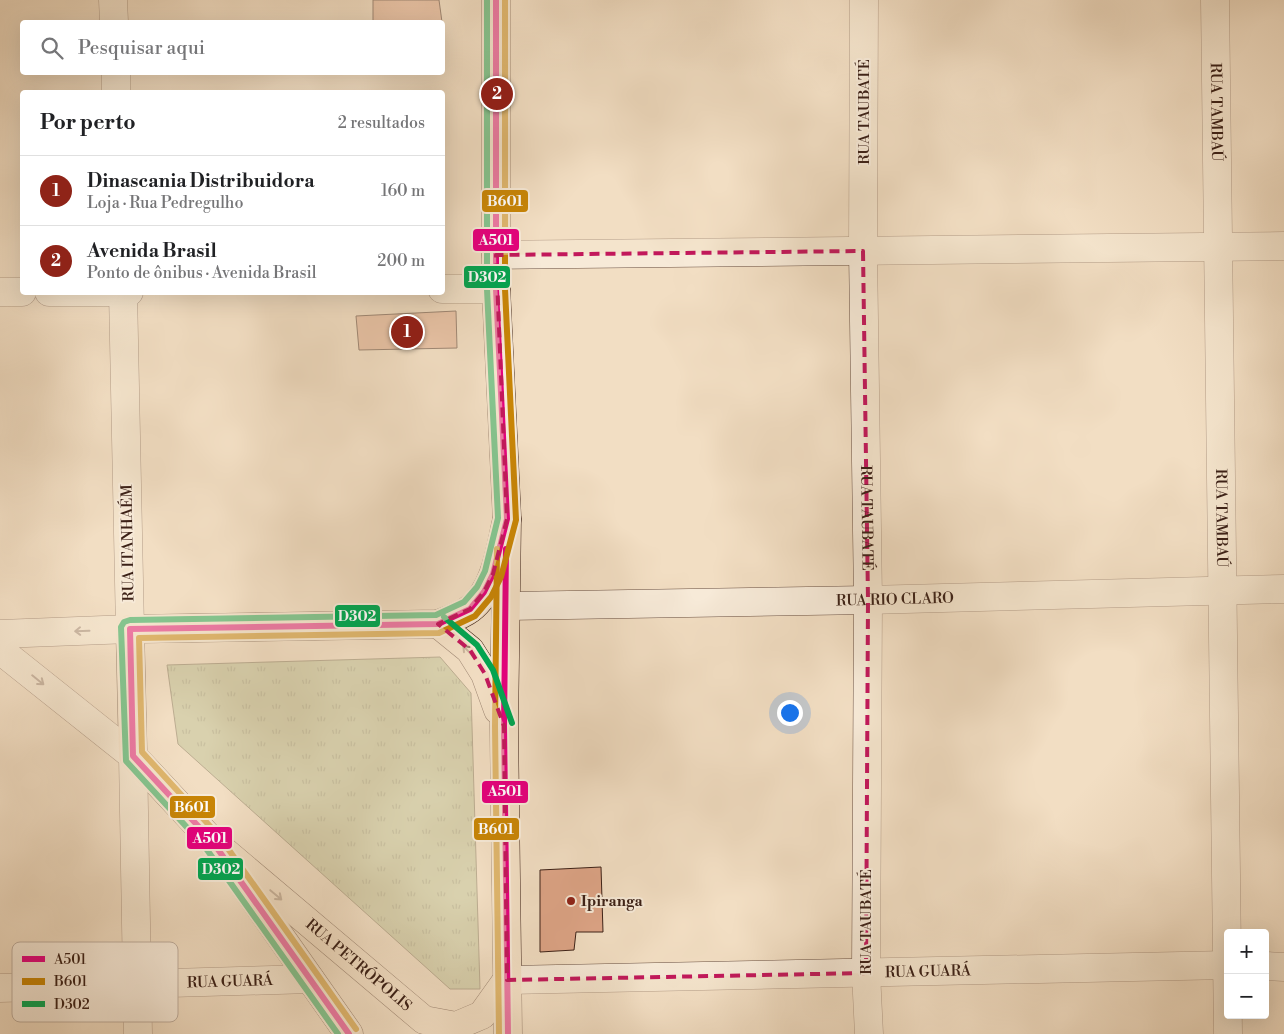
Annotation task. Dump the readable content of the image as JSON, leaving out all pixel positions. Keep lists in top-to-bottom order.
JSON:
{
  "streets": {
    "main road": ["RUA ITANHAÉM", "RUA PETRÓPOLIS"],
    "street": [
      "RUA TAUBATÉ",
      "RUA TAMBAÚ",
      "RUA RIO CLARO",
      "RUA GUARÁ"
    ]
  },
  "crossings": [
    ["RUA TAUBATÉ", "RUA RIO CLARO"],
    ["RUA TAUBATÉ", "RUA GUARÁ"],
    ["RUA TAMBAÚ", "RUA RIO CLARO"],
    ["RUA ITANHAÉM", "RUA PETRÓPOLIS"],
    ["RUA PETRÓPOLIS", "RUA GUARÁ"]
  ],
  "one_way": ["RUA PETRÓPOLIS"],
  "places": ["Ipiranga"],
  "lines": ["transit line A501", "transit line B601", "transit line D302"],
  "legend": ["A501", "B601", "D302"],
  "page": {
    "search": "Pesquisar aqui",
    "pins": ["2", "1"],
    "heading": ["Por perto", "2 resultados"],
    "list": [
      {
        "mark": "1",
        "name": "Dinascania Distribuidora",
        "note": "Loja · Rua Pedregulho",
        "value": "160 m"
      },
      {
        "mark": "2",
        "name": "Avenida Brasil",
        "note": "Ponto de ônibus · Avenida Brasil",
        "value": "200 m"
      }
    ],
    "map_buttons": ["+", "−"]
  }
}
